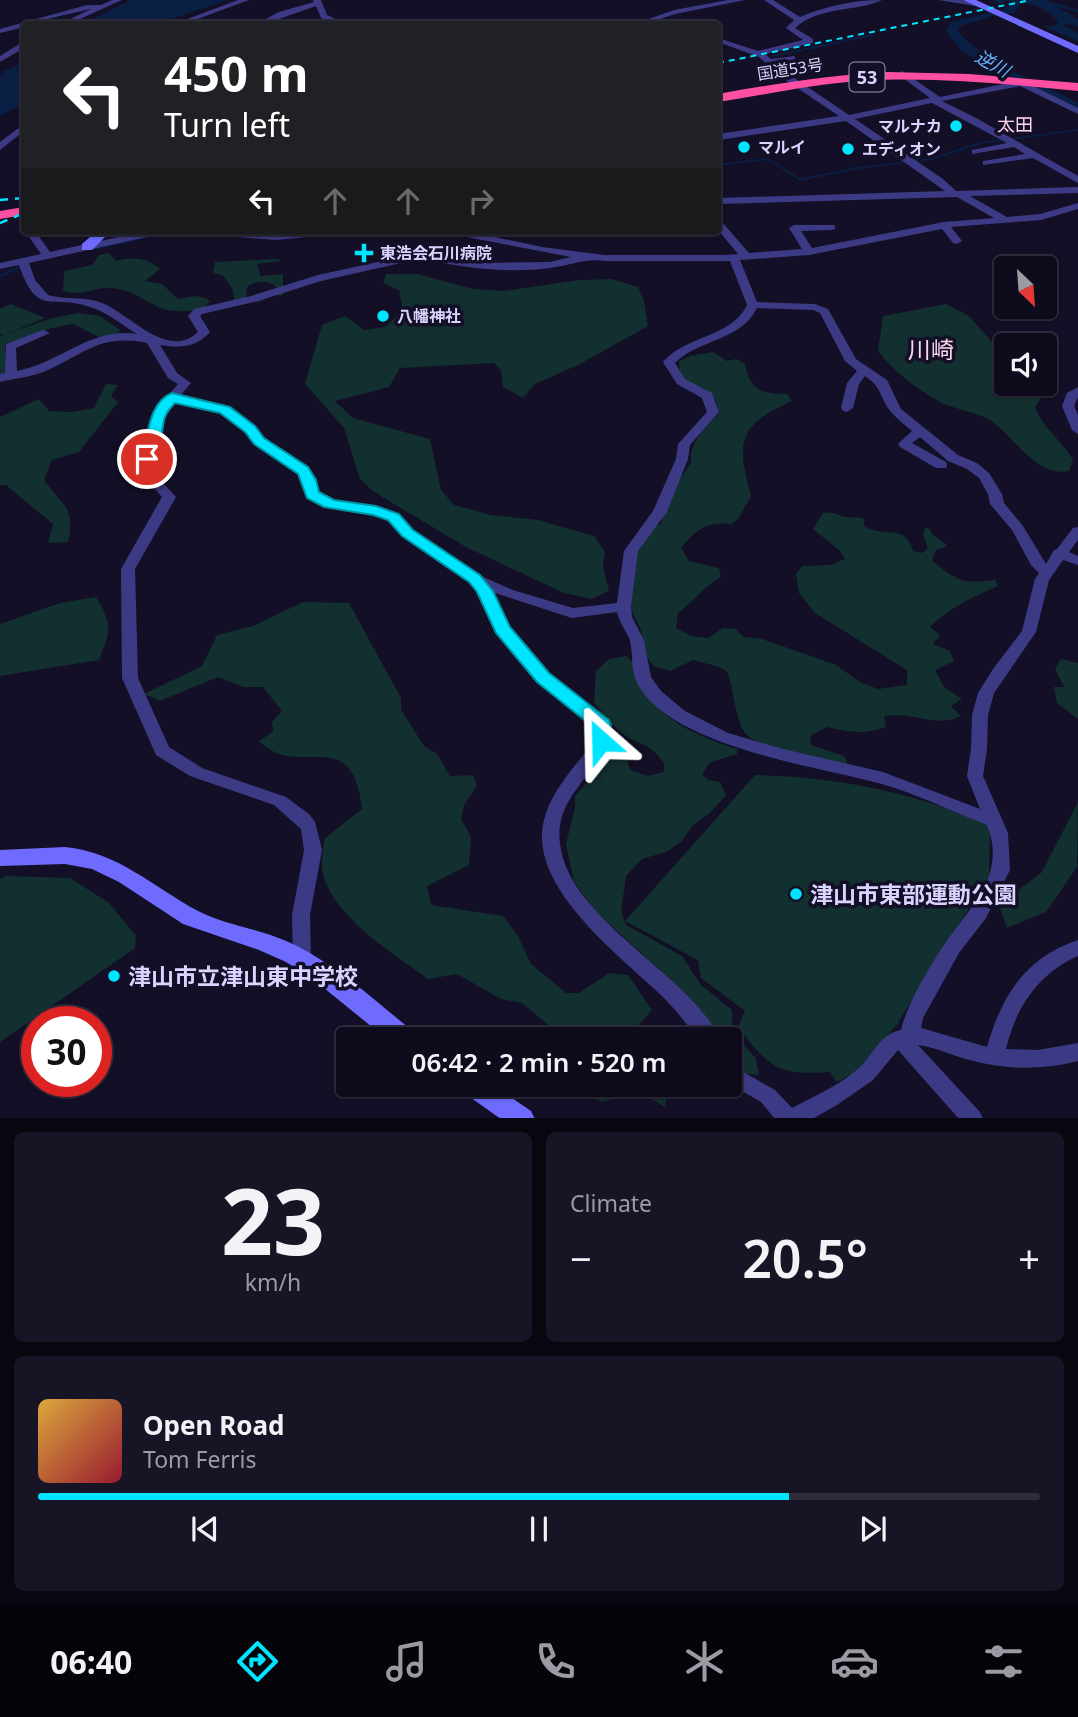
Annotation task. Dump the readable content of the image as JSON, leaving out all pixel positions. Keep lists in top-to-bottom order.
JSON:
{
  "streets": {
    "highway": ["国道53号", "53"]
  },
  "districts": ["太田", "川崎"],
  "water": ["逆川"],
  "places": {
    "other": [
      "マルナカ",
      "マルイ",
      "エディオン",
      "八幡神社",
      "津山市東部運動公園",
      "津山市立津山東中学校"
    ],
    "health": ["東浩会石川病院"]
  },
  "north": "bottom right",
  "page": {
    "turn": ["450 m", "Turn left"],
    "limit": "30",
    "trip": "06:42 · 2 min · 520 m",
    "tile": [
      ["23", "km/h"],
      "Climate"
    ],
    "heat": ["−", "20.5°", "+"],
    "song": ["Open Road", "Tom Ferris"],
    "tabs": "06:40"
  }
}
